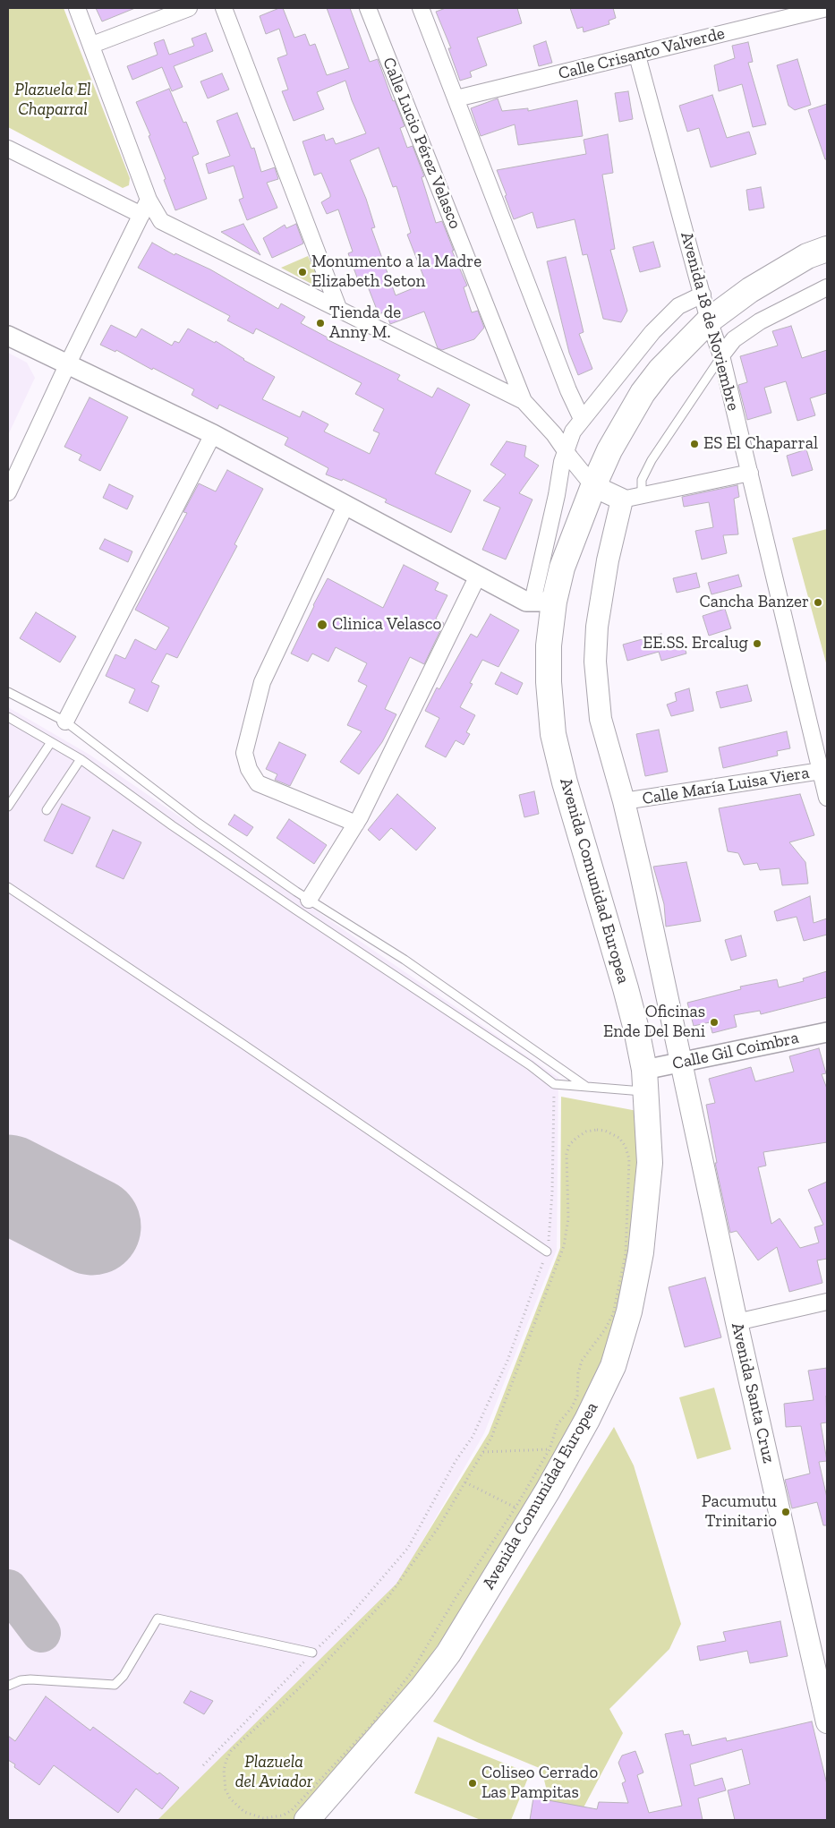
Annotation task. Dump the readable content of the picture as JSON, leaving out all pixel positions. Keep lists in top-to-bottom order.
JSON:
{
  "streets": {
    "main road": ["Avenida Comunidad Europea", "Avenida Santa Cruz"],
    "street": [
      "Calle Crisanto Valverde",
      "Calle Lucio Pérez Velasco",
      "Avenida 18 de Noviembre",
      "Calle María Luisa Viera",
      "Calle Gil Coimbra"
    ]
  },
  "crossings": [
    ["Calle Crisanto Valverde", "Avenida 18 de Noviembre"],
    ["Calle Lucio Pérez Velasco", "Avenida Comunidad Europea"],
    ["Avenida 18 de Noviembre", "Calle María Luisa Viera"],
    ["Avenida 18 de Noviembre", "Avenida Comunidad Europea"],
    ["Calle María Luisa Viera", "Avenida Santa Cruz"],
    ["Avenida Comunidad Europea", "Calle Gil Coimbra"],
    ["Calle Gil Coimbra", "Avenida Santa Cruz"]
  ],
  "parks": ["Plazuela El Chaparral", "Plazuela del Aviador"],
  "places": [
    "Monumento a la Madre Elizabeth Seton",
    "Tienda de Anny M.",
    "ES El Chaparral",
    "Cancha Banzer",
    "Clinica Velasco",
    "EE.SS. Ercalug",
    "Oficinas Ende Del Beni",
    "Pacumutu Trinitario",
    "Coliseo Cerrado Las Pampitas"
  ]
}
